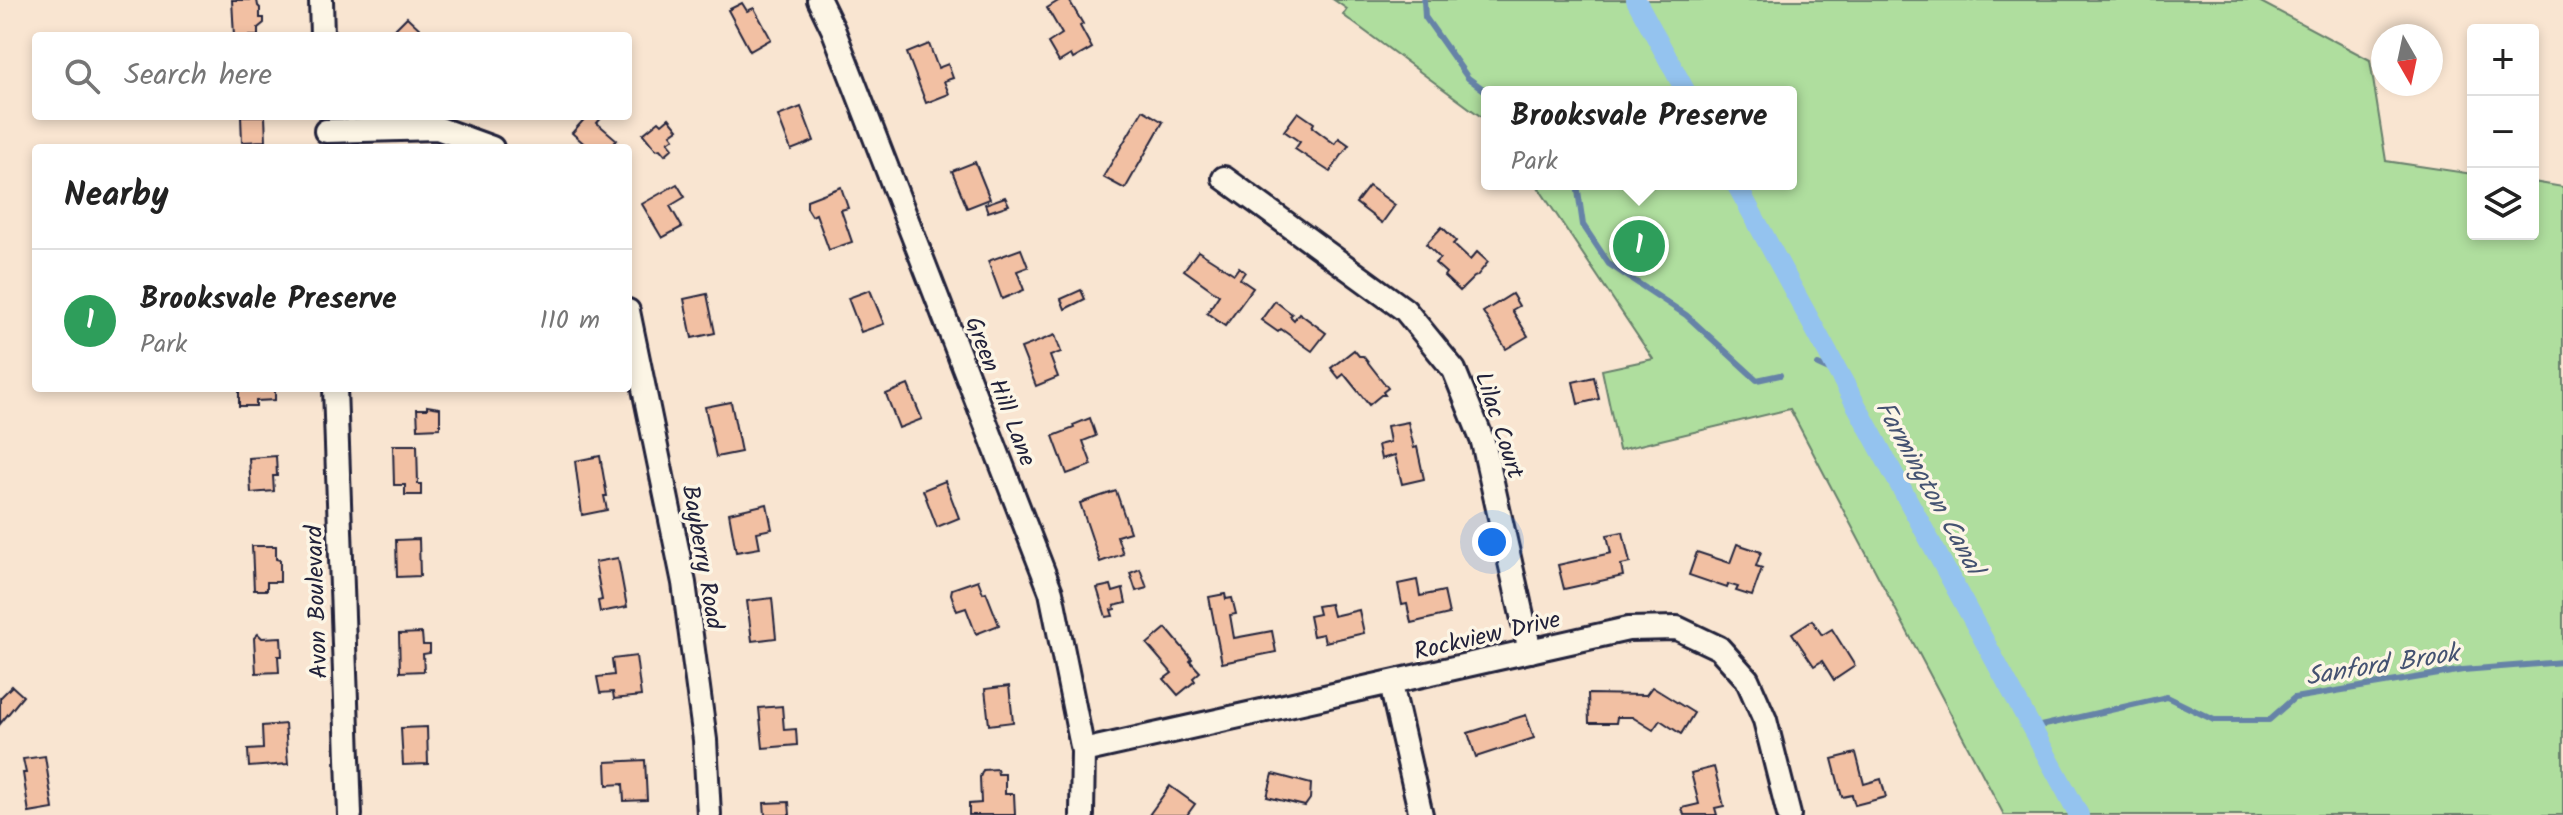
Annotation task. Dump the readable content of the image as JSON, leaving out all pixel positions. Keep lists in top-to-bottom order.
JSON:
{
  "streets": {
    "street": [
      "Green Hill Lane",
      "Lilac Court",
      "Bayberry Road",
      "Avon Boulevard",
      "Rockview Drive"
    ]
  },
  "crossings": [
    ["Green Hill Lane", "Rockview Drive"],
    ["Lilac Court", "Rockview Drive"]
  ],
  "water": ["Farmington Canal", "Sanford Brook"],
  "north": "bottom",
  "page": {
    "map_buttons": ["+", "−"],
    "search": "Search here",
    "popup": ["Brooksvale Preserve", "Park"],
    "heading": "Nearby",
    "pins": "1",
    "list": [
      {
        "mark": "1",
        "name": "Brooksvale Preserve",
        "note": "Park",
        "value": "110 m"
      }
    ]
  }
}
